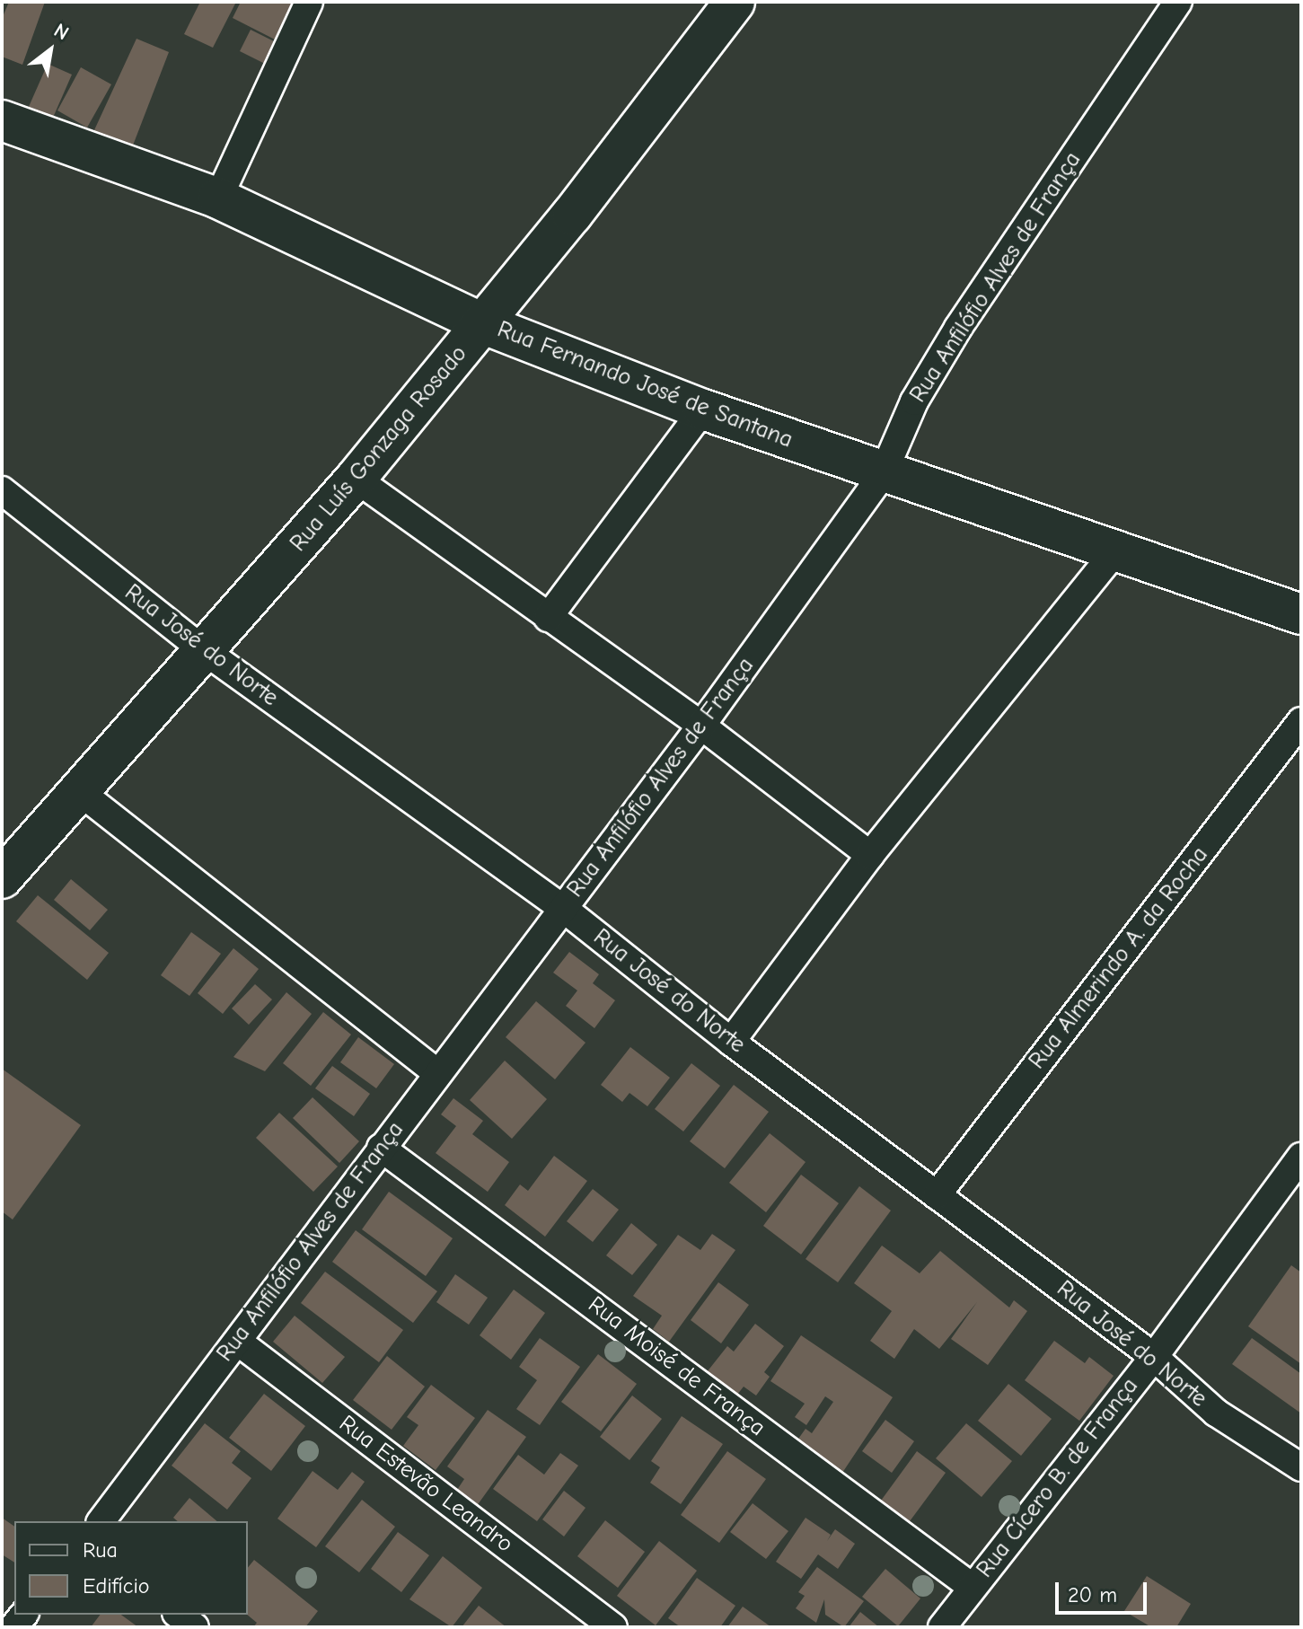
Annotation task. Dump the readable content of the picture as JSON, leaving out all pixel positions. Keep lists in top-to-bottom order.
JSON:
{
  "streets": {
    "street": [
      "Rua Anfilófio Alves de França",
      "Rua Fernando José de Santana",
      "Rua Luís Gonzaga Rosado",
      "Rua José do Norte",
      "Rua Almerindo A. da Rocha",
      "Rua Moisé de França",
      "Rua Cícero B. de França",
      "Rua Estevão Leandro"
    ]
  },
  "crossings": [
    ["Rua Anfilófio Alves de França", "Rua Fernando José de Santana"],
    ["Rua Anfilófio Alves de França", "Rua José do Norte"],
    ["Rua Anfilófio Alves de França", "Rua Moisé de França"],
    ["Rua Anfilófio Alves de França", "Rua Estevão Leandro"],
    ["Rua Fernando José de Santana", "Rua Luís Gonzaga Rosado"],
    ["Rua Luís Gonzaga Rosado", "Rua José do Norte"],
    ["Rua José do Norte", "Rua Almerindo A. da Rocha"],
    ["Rua José do Norte", "Rua Cícero B. de França"],
    ["Rua Moisé de França", "Rua Cícero B. de França"]
  ],
  "legend": ["Rua", "Edifício"],
  "scale_bar": "20 m",
  "north": "top right"
}
